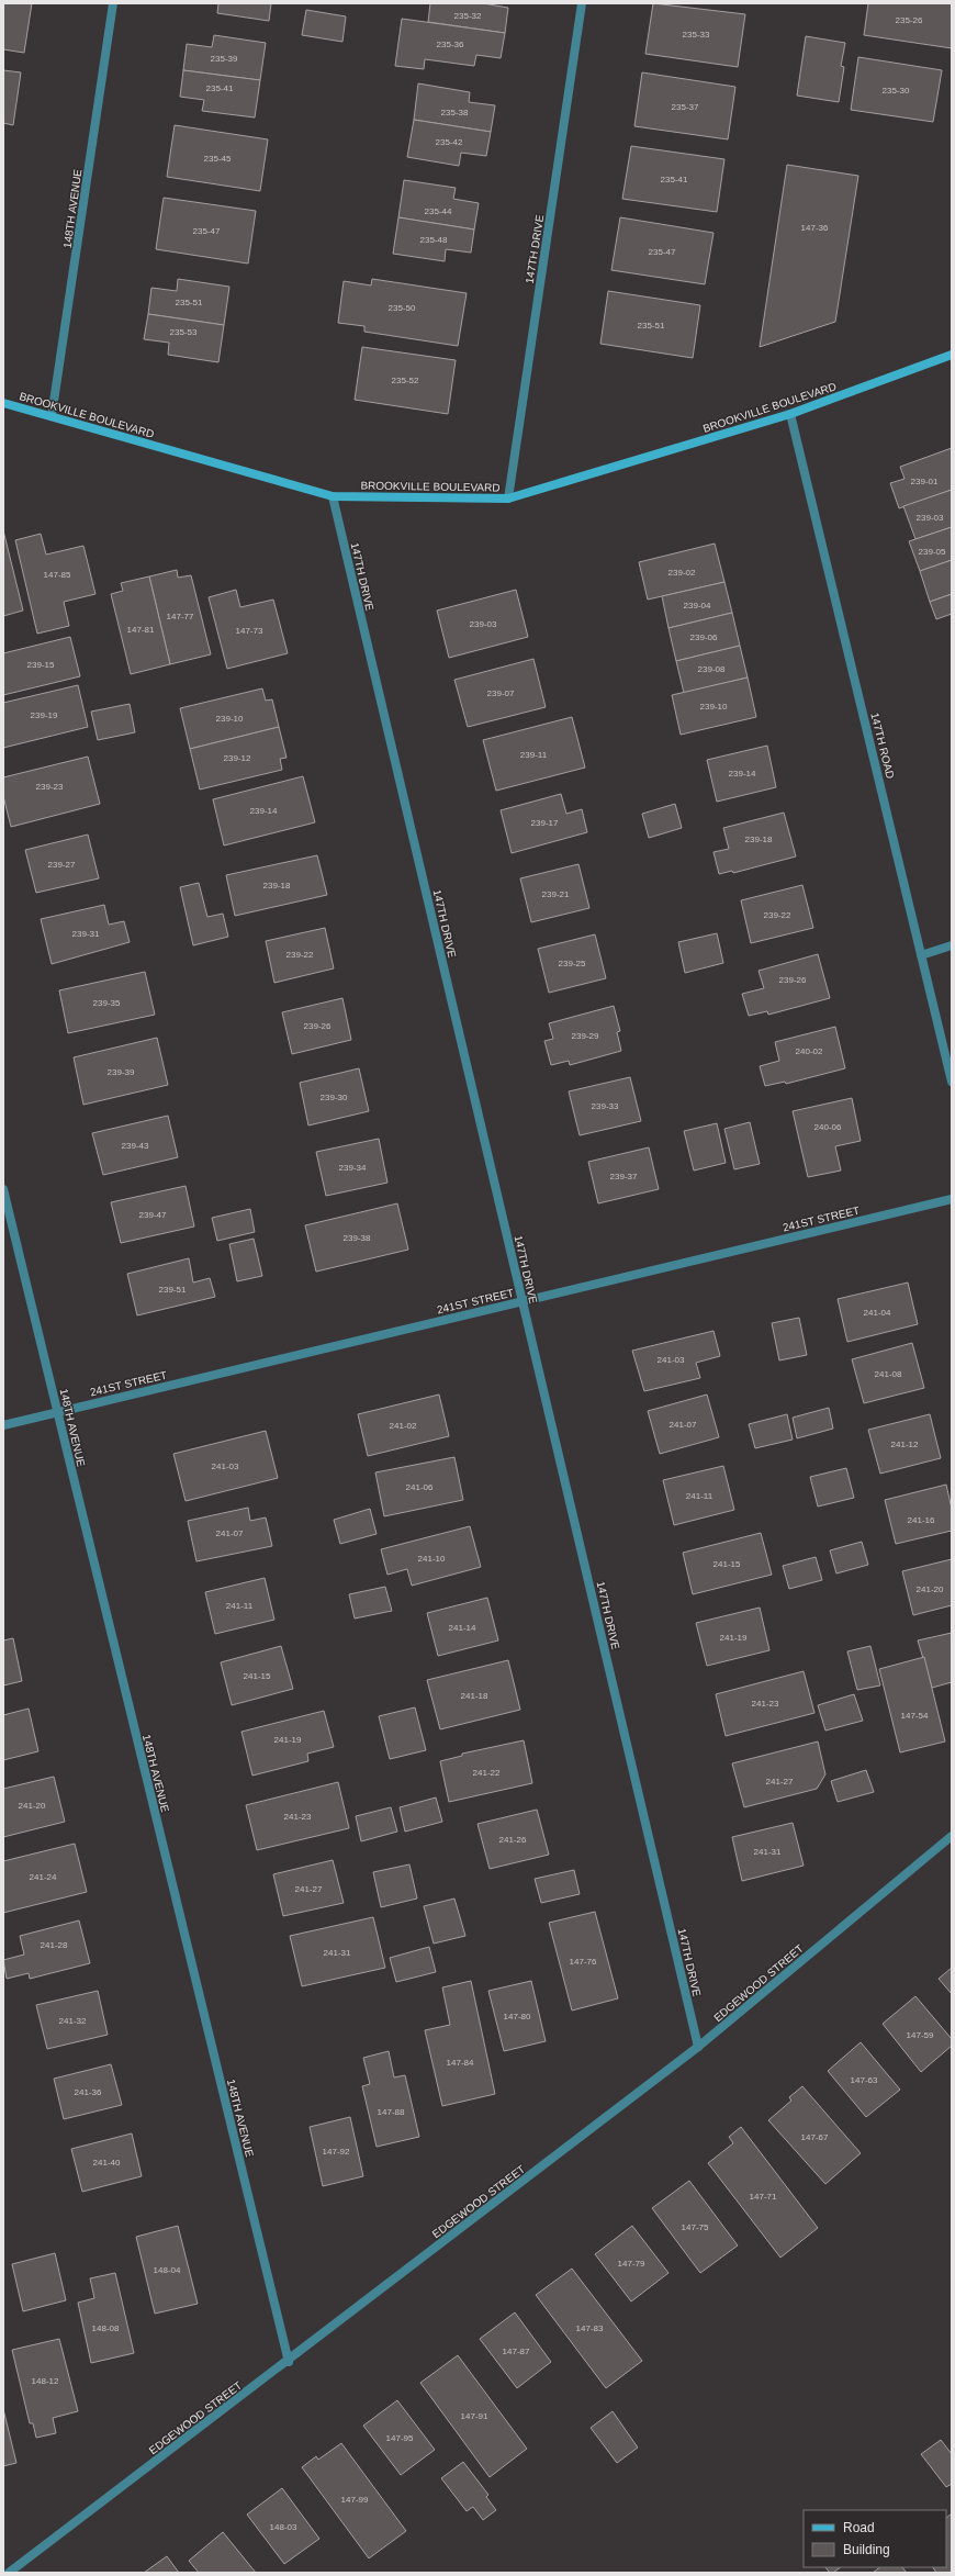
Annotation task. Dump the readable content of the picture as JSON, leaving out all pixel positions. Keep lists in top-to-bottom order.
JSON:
{
  "streets": {
    "street": [
      "148TH AVENUE",
      "147TH DRIVE",
      "BROOKVILLE BOULEVARD",
      "147TH ROAD",
      "241ST STREET",
      "EDGEWOOD STREET"
    ]
  },
  "crossings": [
    ["148TH AVENUE", "BROOKVILLE BOULEVARD"],
    ["148TH AVENUE", "241ST STREET"],
    ["148TH AVENUE", "EDGEWOOD STREET"],
    ["147TH DRIVE", "BROOKVILLE BOULEVARD"],
    ["147TH DRIVE", "241ST STREET"],
    ["147TH DRIVE", "EDGEWOOD STREET"],
    ["BROOKVILLE BOULEVARD", "147TH ROAD"]
  ],
  "house_numbers": [
    "235-32",
    "235-26",
    "235-33",
    "235-36",
    "235-39",
    "235-41",
    "235-30",
    "235-37",
    "235-38",
    "235-42",
    "235-45",
    "235-41",
    "235-44",
    "147-36",
    "235-47",
    "235-48",
    "235-47",
    "235-51",
    "235-50",
    "235-51",
    "235-53",
    "235-52",
    "239-01",
    "239-03",
    "239-05",
    "239-02",
    "147-85",
    "239-04",
    "147-77",
    "239-03",
    "147-81",
    "147-73",
    "239-06",
    "239-15",
    "239-08",
    "239-07",
    "239-10",
    "239-19",
    "239-10",
    "239-11",
    "239-12",
    "239-14",
    "239-23",
    "239-14",
    "239-17",
    "239-18",
    "239-27",
    "239-18",
    "239-21",
    "239-22",
    "239-31",
    "239-22",
    "239-25",
    "239-26",
    "239-35",
    "239-26",
    "239-29",
    "240-02",
    "239-39",
    "239-30",
    "239-33",
    "240-06",
    "239-43",
    "239-34",
    "239-37",
    "239-47",
    "239-38",
    "239-51",
    "241-04",
    "241-03",
    "241-08",
    "241-07",
    "241-02",
    "241-12",
    "241-03",
    "241-06",
    "241-11",
    "241-16",
    "241-07",
    "241-10",
    "241-15",
    "241-20",
    "241-11",
    "241-14",
    "241-19",
    "241-15",
    "241-18",
    "241-23",
    "147-54",
    "241-19",
    "241-22",
    "241-27",
    "241-20",
    "241-23",
    "241-26",
    "241-31",
    "241-24",
    "241-27",
    "241-28",
    "241-31",
    "147-76",
    "147-80",
    "241-32",
    "147-59",
    "147-84",
    "147-63",
    "241-36",
    "147-88",
    "147-67",
    "147-92",
    "241-40",
    "147-71",
    "147-75",
    "147-79",
    "148-04",
    "148-08",
    "147-83",
    "147-87",
    "148-12",
    "147-91",
    "147-95",
    "147-99",
    "148-03"
  ],
  "legend": ["Road", "Building"]
}
